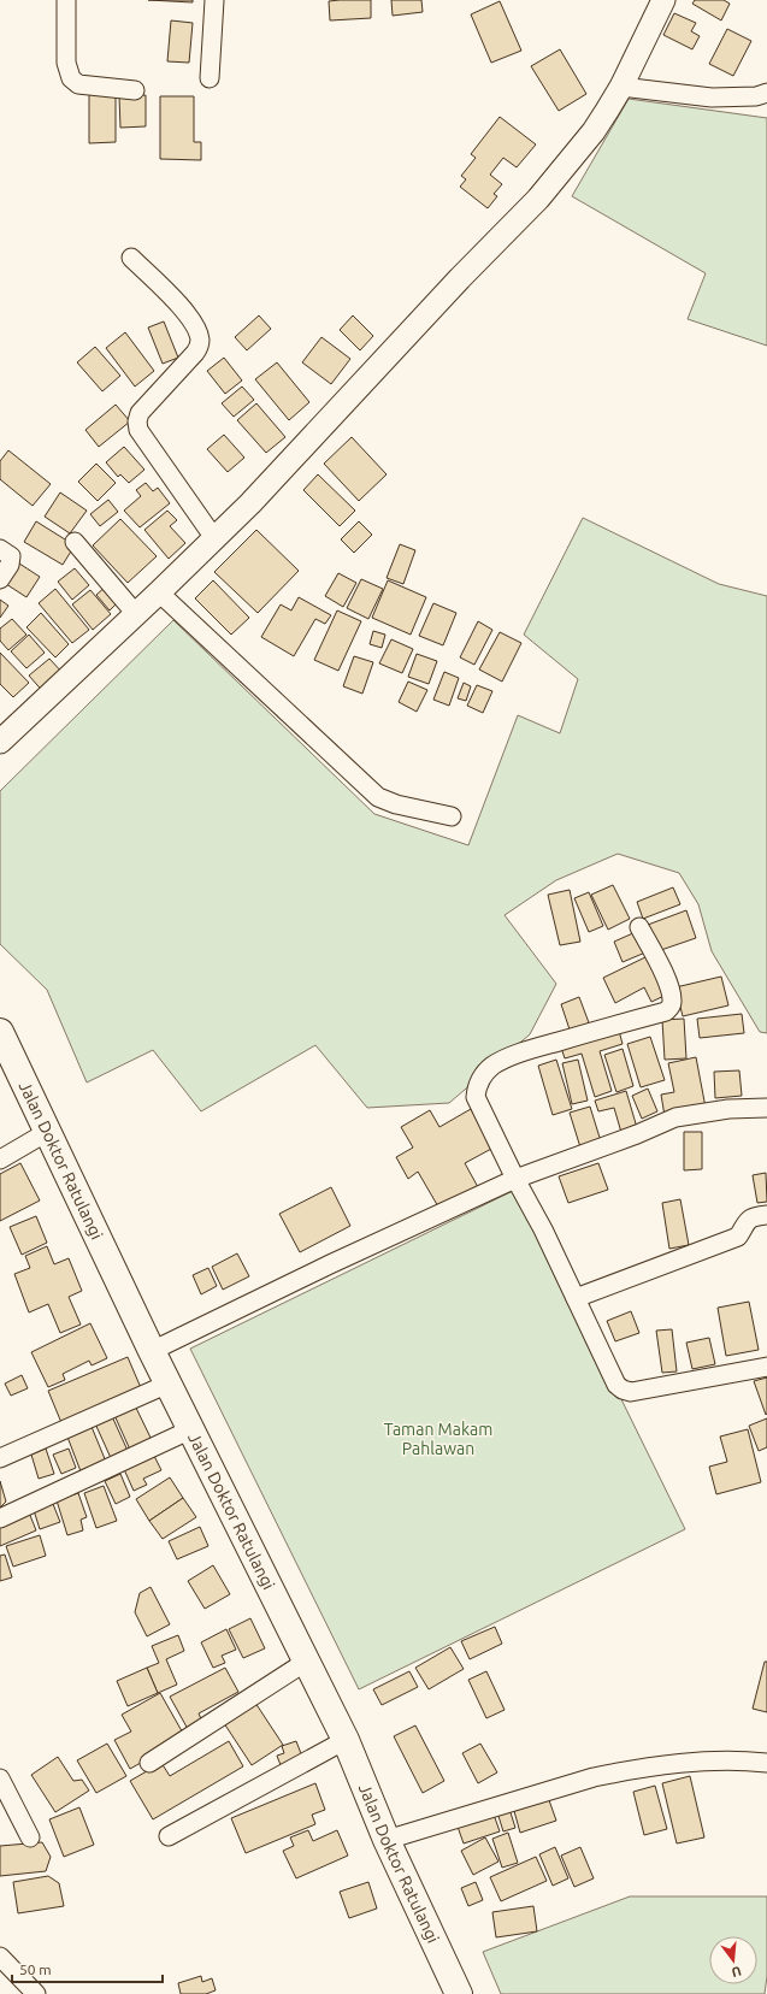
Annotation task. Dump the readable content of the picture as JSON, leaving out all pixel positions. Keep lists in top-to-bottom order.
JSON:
{
  "streets": {
    "highway": ["Jalan Doktor Ratulangi"]
  },
  "parks": ["Taman Makam Pahlawan"],
  "scale_bar": "50 m",
  "north": "bottom"
}
